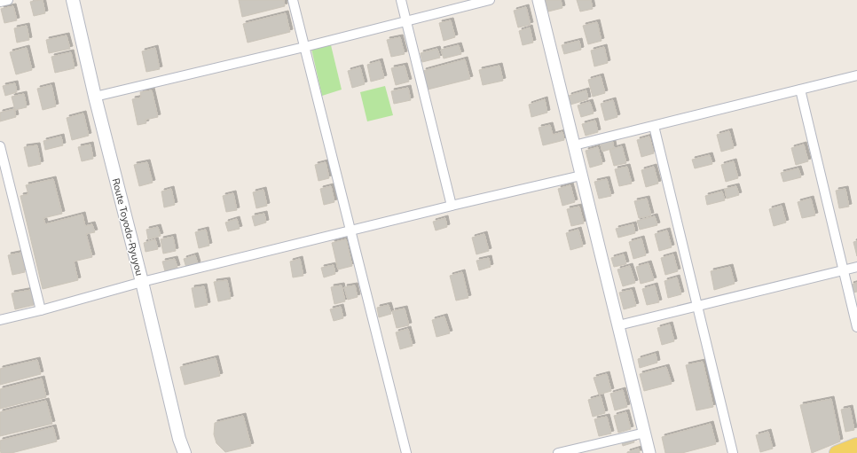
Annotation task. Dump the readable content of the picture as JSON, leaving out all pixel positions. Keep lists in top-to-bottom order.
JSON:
{
  "streets": {
    "main road": ["Route Toyoda-Ryuyou"]
  }
}
